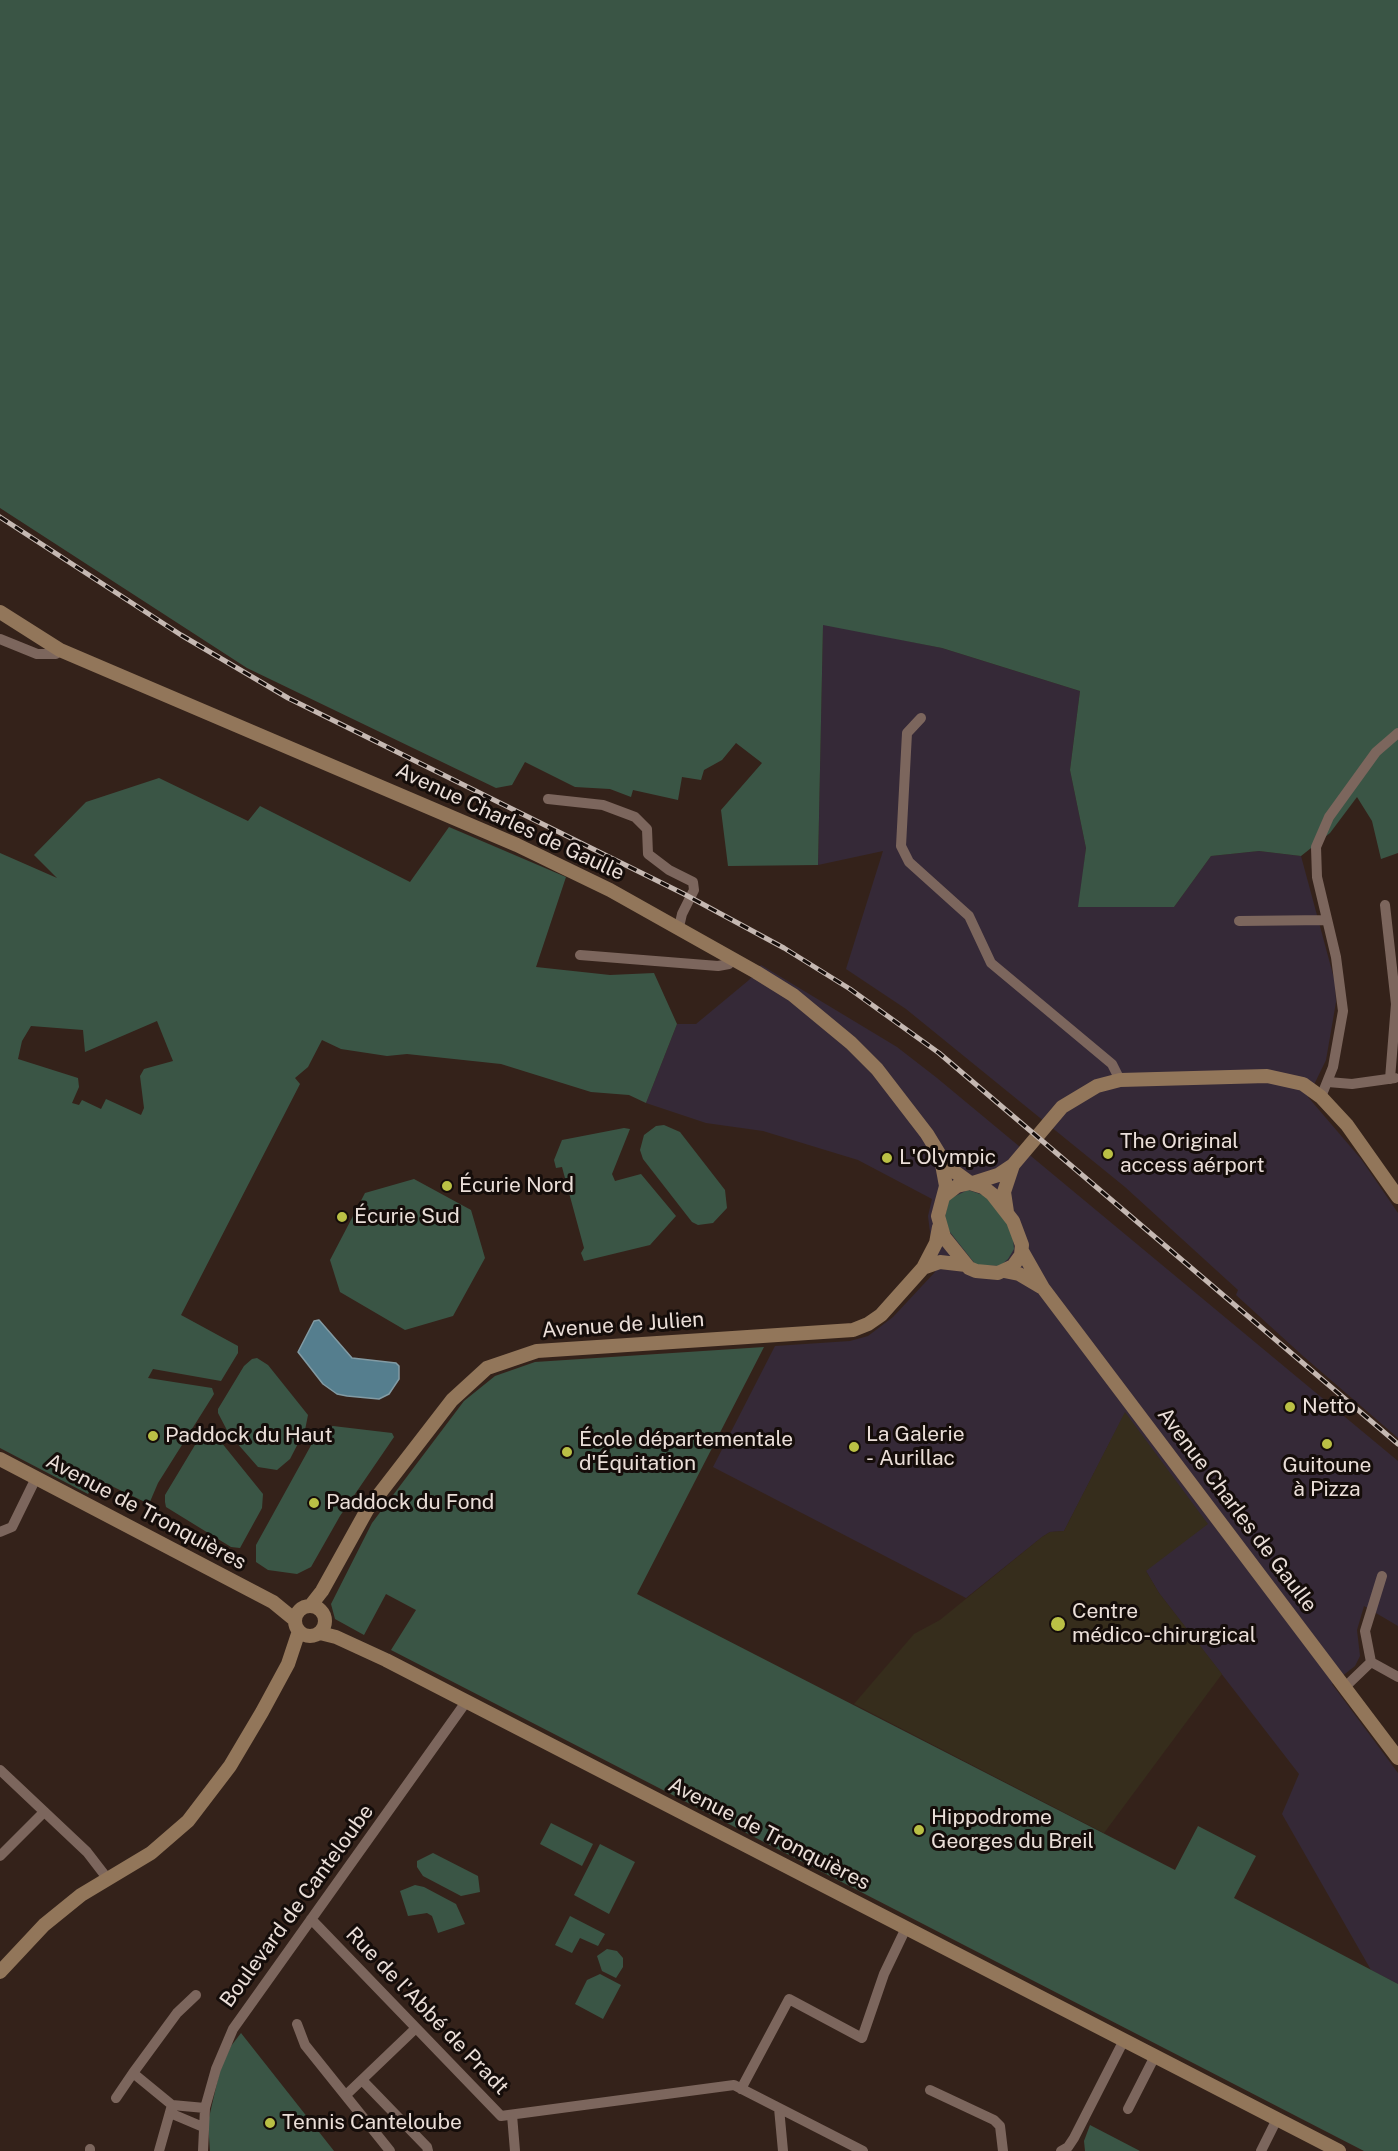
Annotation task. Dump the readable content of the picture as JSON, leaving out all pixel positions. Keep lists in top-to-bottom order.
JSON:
{
  "streets": {
    "street": [
      "Avenue Charles de Gaulle",
      "Avenue de Julien",
      "Avenue de Tronquières",
      "Boulevard de Canteloube",
      "Rue de l'Abbé de Pradt"
    ]
  },
  "crossings": [
    ["Avenue Charles de Gaulle", "Avenue de Julien"],
    ["Avenue de Julien", "Avenue de Tronquières"],
    ["Avenue de Tronquières", "Boulevard de Canteloube"],
    ["Boulevard de Canteloube", "Rue de l'Abbé de Pradt"]
  ],
  "places": [
    "The Original access aérport",
    "L'Olympic",
    "Écurie Nord",
    "Écurie Sud",
    "Netto",
    "Paddock du Haut",
    "Guitoune à Pizza",
    "La Galerie - Aurillac",
    "École départementale d'Équitation",
    "Paddock du Fond",
    "Centre médico-chirurgical",
    "Hippodrome Georges du Breil",
    "Tennis Canteloube"
  ]
}
